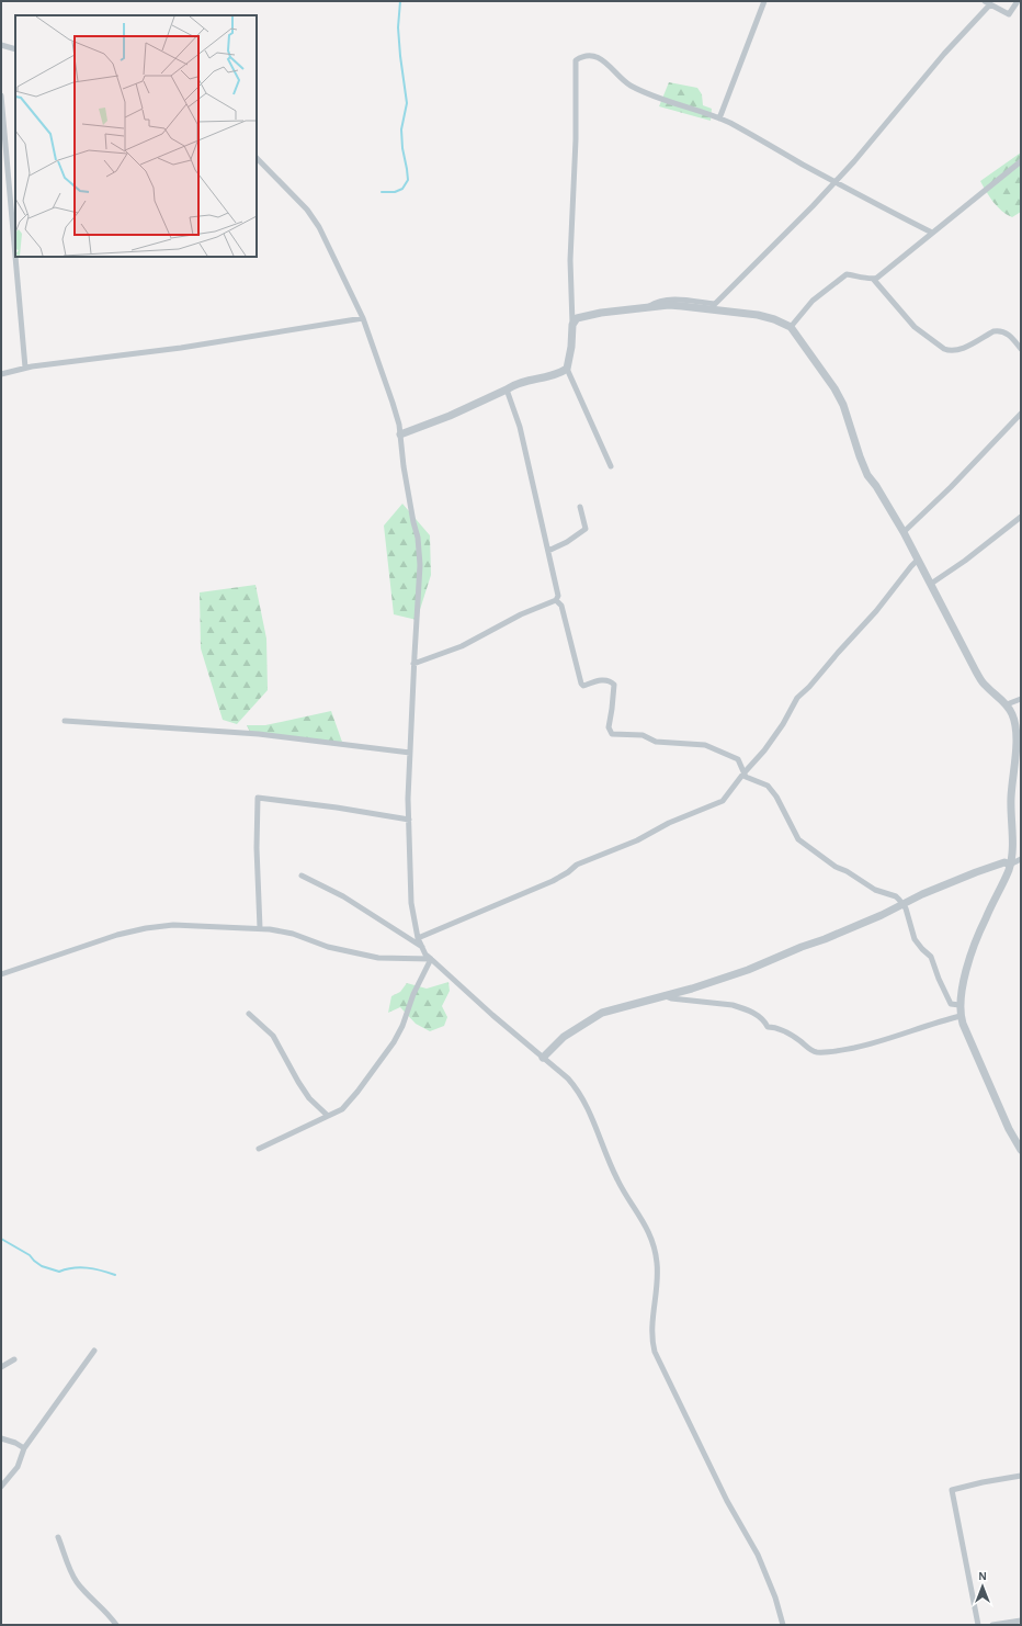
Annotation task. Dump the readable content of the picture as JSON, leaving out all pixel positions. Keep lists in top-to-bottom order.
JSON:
{
  "north": "top"
}
